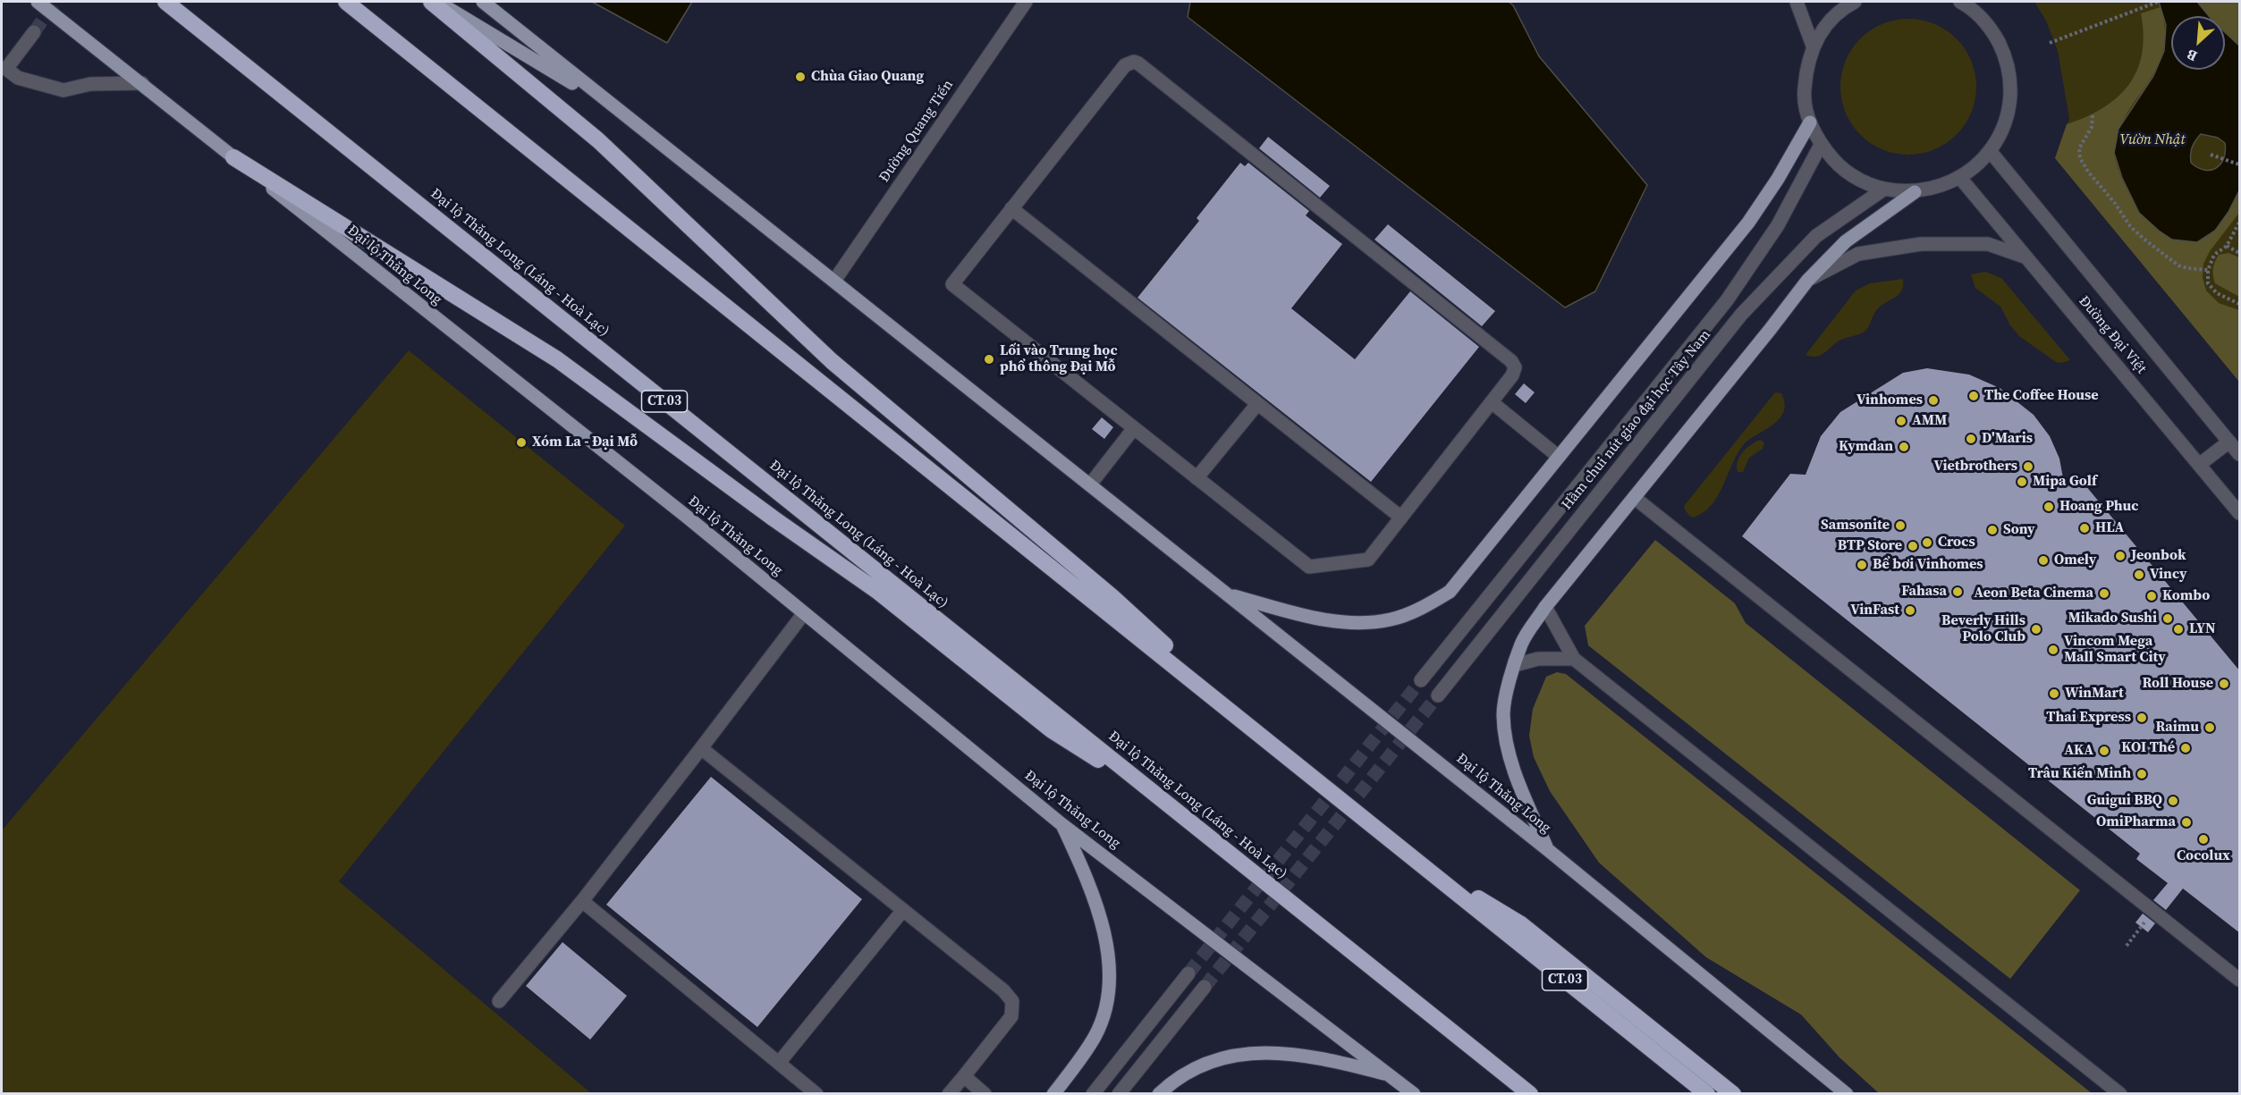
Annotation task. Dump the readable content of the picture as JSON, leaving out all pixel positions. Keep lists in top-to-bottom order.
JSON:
{
  "streets": {
    "highway": ["Đại lộ Thăng Long (Láng - Hoà Lạc)", "CT.03"],
    "main road": ["Đại lộ Thăng Long"],
    "street": ["Đường Quang Tiến", "Đường Đại Việt", "Hầm chui nút giao đại học Tây Nam"]
  },
  "crossings": [
    ["Đường Quang Tiến", "Đại lộ Thăng Long"]
  ],
  "parks": ["Vườn Nhật"],
  "places": [
    "Chùa Giao Quang",
    "Lối vào Trung học phổ thông Đại Mỗ",
    "The Coffee House",
    "Vinhomes",
    "AMM",
    "D'Maris",
    "Xóm La - Đại Mỗ",
    "Kymdan",
    "Vietbrothers",
    "Mipa Golf",
    "Hoang Phuc",
    "Samsonite",
    "HLA",
    "Sony",
    "Crocs",
    "BTP Store",
    "Jeonbok",
    "Omely",
    "Bể bơi Vinhomes",
    "Vincy",
    "Fahasa",
    "Aeon Beta Cinema",
    "Kombo",
    "VinFast",
    "Mikado Sushi",
    "Beverly Hills Polo Club",
    "LYN",
    "Vincom Mega Mall Smart City",
    "Roll House",
    "WinMart",
    "Thai Express",
    "Raimu",
    "KOI Thé",
    "AKA",
    "Trâu Kiến Minh",
    "Guigui BBQ",
    "OmiPharma",
    "Cocolux"
  ],
  "north": "bottom left"
}
